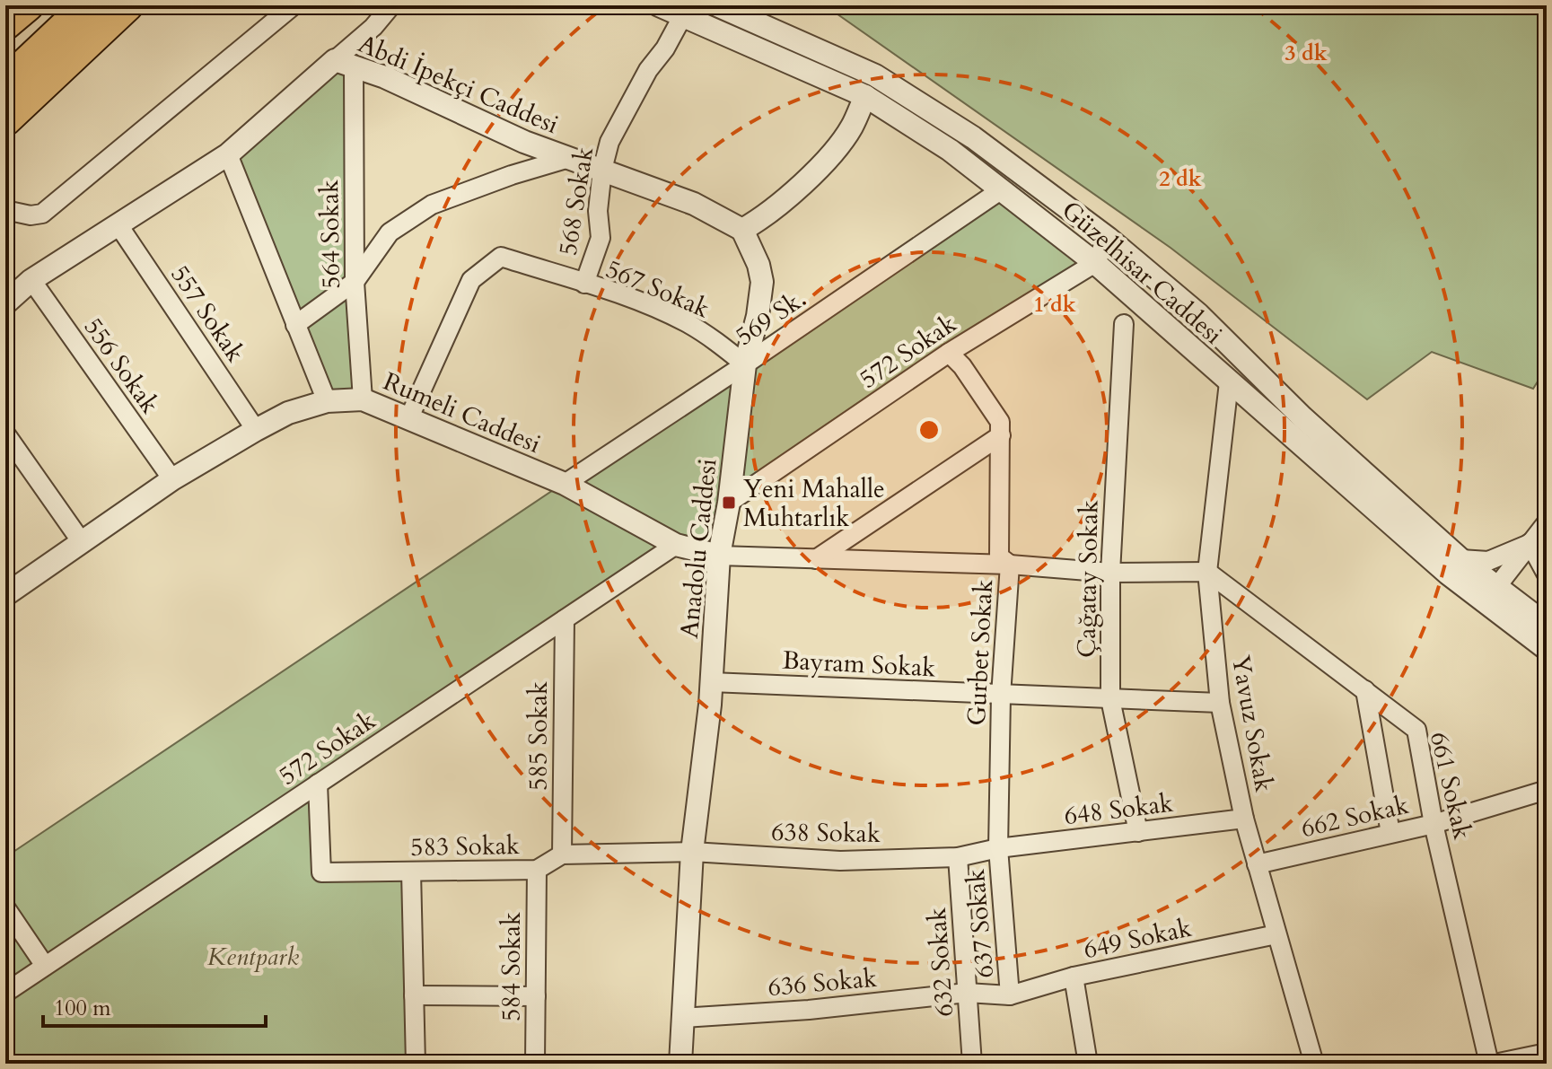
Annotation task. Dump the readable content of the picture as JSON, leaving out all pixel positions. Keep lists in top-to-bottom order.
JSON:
{
  "streets": {
    "street": [
      "Abdi İpekçi Caddesi",
      "568 Sokak",
      "564 Sokak",
      "Güzelhisar Caddesi",
      "567 Sokak",
      "557 Sokak",
      "569 Sk.",
      "572 Sokak",
      "556 Sokak",
      "Rumeli Caddesi",
      "Anadolu Caddesi",
      "Çağatay Sokak",
      "Gurbet Sokak",
      "Bayram Sokak",
      "Yavuz Sokak",
      "585 Sokak",
      "661 Sokak",
      "648 Sokak",
      "662 Sokak",
      "638 Sokak",
      "583 Sokak",
      "637 Sokak",
      "649 Sokak",
      "632 Sokak",
      "584 Sokak",
      "636 Sokak"
    ]
  },
  "crossings": [
    ["Abdi İpekçi Caddesi", "568 Sokak"],
    ["Abdi İpekçi Caddesi", "564 Sokak"],
    ["Abdi İpekçi Caddesi", "557 Sokak"],
    ["Abdi İpekçi Caddesi", "556 Sokak"],
    ["Abdi İpekçi Caddesi", "Anadolu Caddesi"],
    ["568 Sokak", "Güzelhisar Caddesi"],
    ["568 Sokak", "567 Sokak"],
    ["564 Sokak", "Rumeli Caddesi"],
    ["Güzelhisar Caddesi", "569 Sk."],
    ["Güzelhisar Caddesi", "572 Sokak"],
    ["Güzelhisar Caddesi", "Yavuz Sokak"],
    ["567 Sokak", "569 Sk."],
    ["567 Sokak", "Rumeli Caddesi"],
    ["567 Sokak", "Anadolu Caddesi"],
    ["557 Sokak", "Rumeli Caddesi"],
    ["569 Sk.", "Rumeli Caddesi"],
    ["569 Sk.", "Anadolu Caddesi"],
    ["572 Sokak", "Rumeli Caddesi"],
    ["572 Sokak", "Anadolu Caddesi"],
    ["572 Sokak", "Gurbet Sokak"],
    ["572 Sokak", "585 Sokak"],
    ["572 Sokak", "583 Sokak"],
    ["556 Sokak", "Rumeli Caddesi"],
    ["Rumeli Caddesi", "Anadolu Caddesi"],
    ["Anadolu Caddesi", "Bayram Sokak"],
    ["Anadolu Caddesi", "638 Sokak"],
    ["Anadolu Caddesi", "636 Sokak"],
    ["Çağatay Sokak", "Bayram Sokak"],
    ["Çağatay Sokak", "648 Sokak"],
    ["Gurbet Sokak", "Bayram Sokak"],
    ["Gurbet Sokak", "648 Sokak"],
    ["Gurbet Sokak", "637 Sokak"],
    ["Bayram Sokak", "Yavuz Sokak"],
    ["Yavuz Sokak", "661 Sokak"],
    ["Yavuz Sokak", "648 Sokak"],
    ["Yavuz Sokak", "662 Sokak"],
    ["Yavuz Sokak", "649 Sokak"],
    ["585 Sokak", "583 Sokak"],
    ["661 Sokak", "662 Sokak"],
    ["648 Sokak", "638 Sokak"],
    ["648 Sokak", "637 Sokak"],
    ["648 Sokak", "632 Sokak"],
    ["638 Sokak", "632 Sokak"],
    ["583 Sokak", "584 Sokak"],
    ["637 Sokak", "649 Sokak"],
    ["637 Sokak", "636 Sokak"],
    ["649 Sokak", "636 Sokak"],
    ["632 Sokak", "636 Sokak"]
  ],
  "parks": ["Kentpark"],
  "places": {
    "transit": ["Yeni Mahalle Muhtarlık"]
  },
  "scale_bar": "100 m",
  "rings": ["3 dk", "2 dk", "1 dk"]
}
